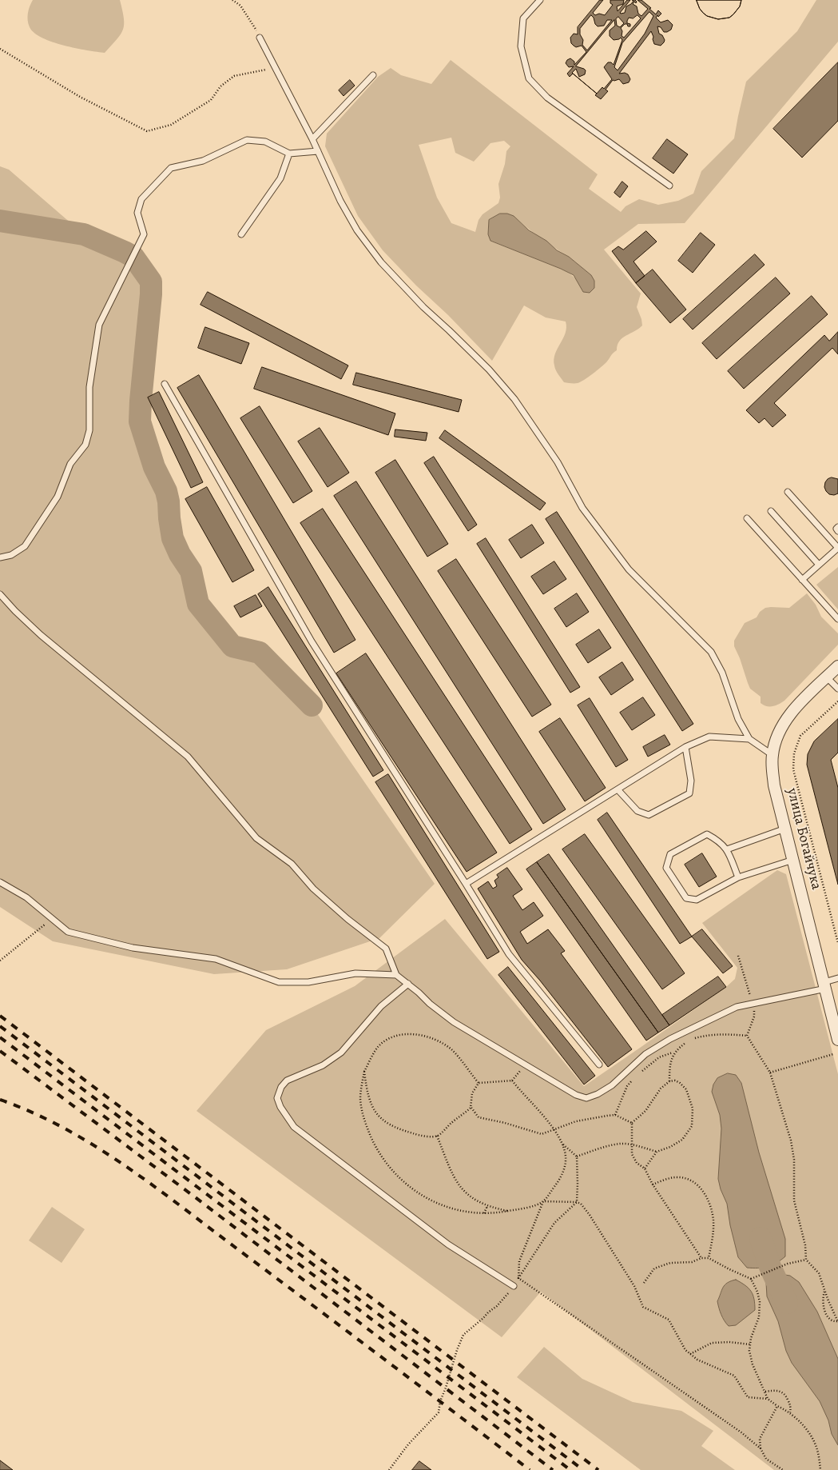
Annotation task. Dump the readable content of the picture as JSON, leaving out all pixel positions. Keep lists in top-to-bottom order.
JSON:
{
  "streets": {
    "street": ["улица Богайчука"]
  }
}
